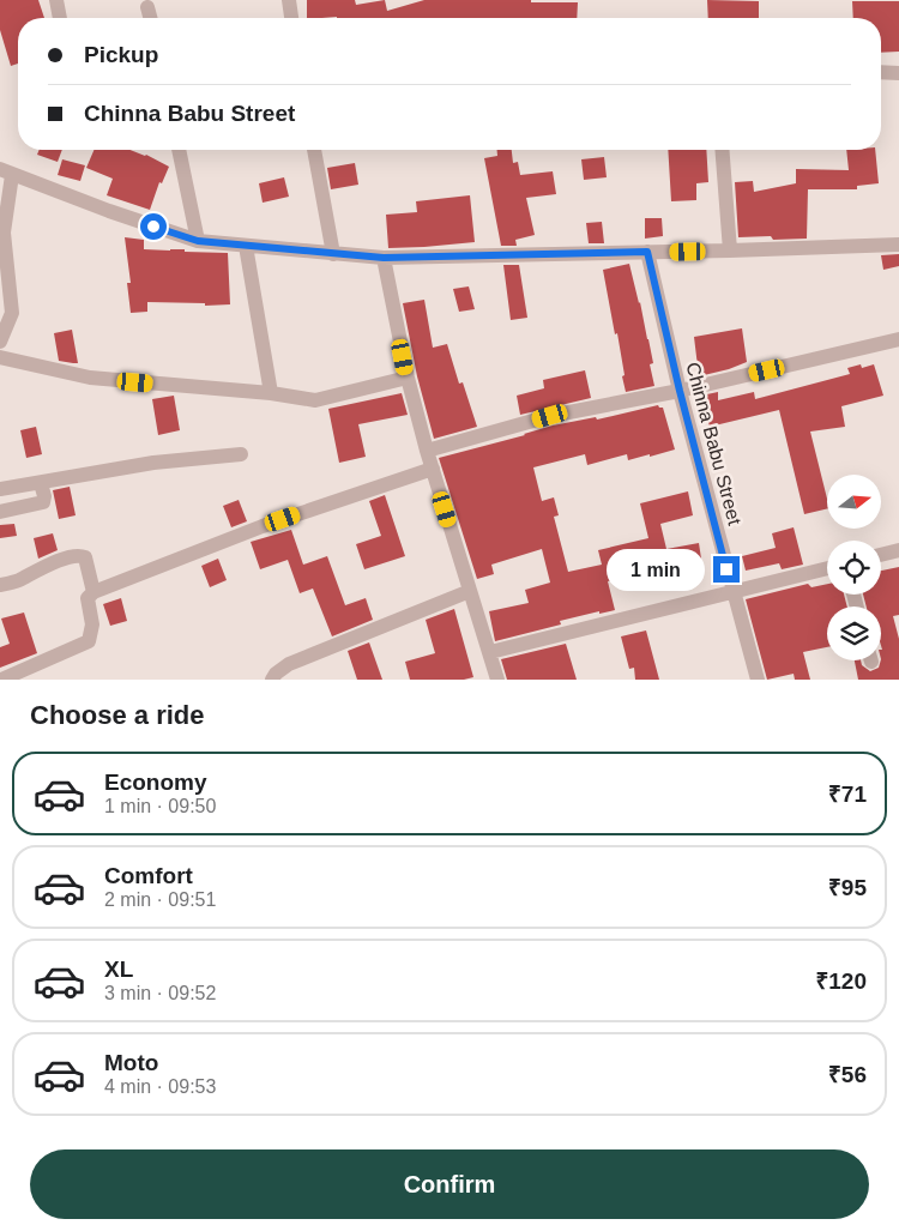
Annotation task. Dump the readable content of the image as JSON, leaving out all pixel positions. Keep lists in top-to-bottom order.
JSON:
{
  "streets": {
    "street": ["Chinna Babu Street"]
  },
  "north": "right",
  "page": {
    "banner": ["Pickup", "Chinna Babu Street"],
    "bubble": "1 min",
    "heading": "Choose a ride",
    "list": [
      {
        "name": "Economy",
        "note": "1 min · 09:50",
        "value": "₹71"
      },
      {
        "name": "Comfort",
        "note": "2 min · 09:51",
        "value": "₹95"
      },
      {
        "name": "XL",
        "note": "3 min · 09:52",
        "value": "₹120"
      },
      {
        "name": "Moto",
        "note": "4 min · 09:53",
        "value": "₹56"
      }
    ],
    "buttons": "Confirm"
  }
}
